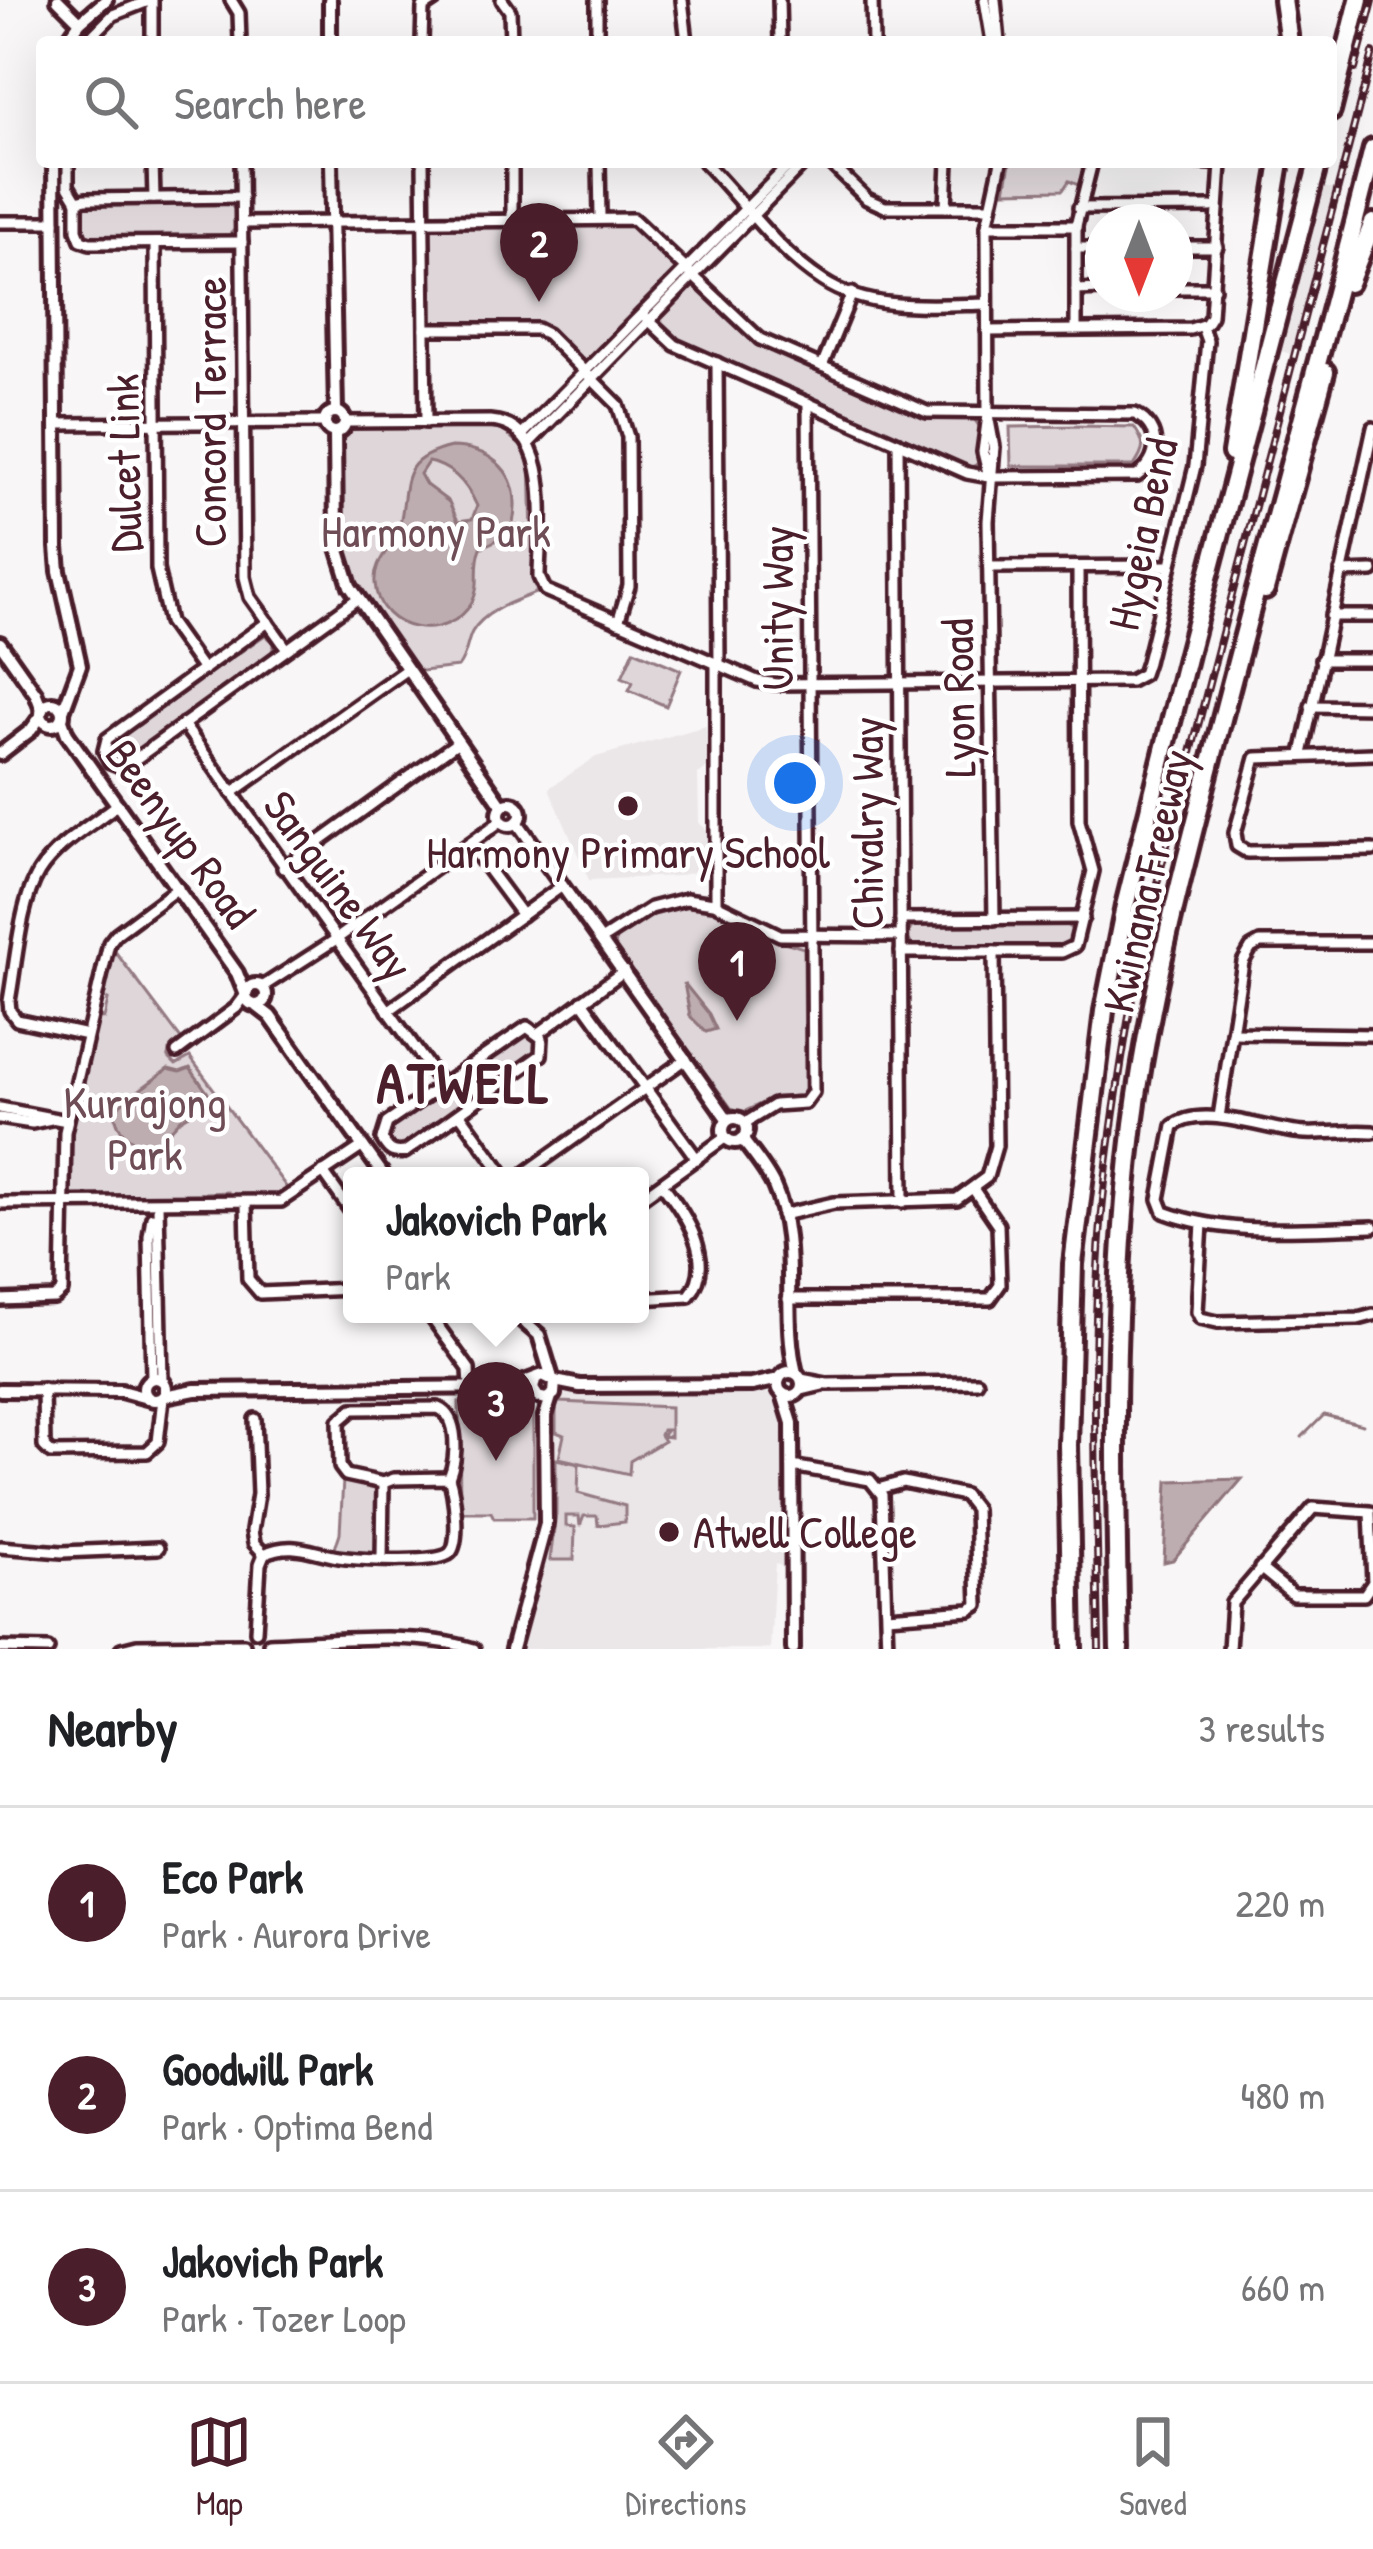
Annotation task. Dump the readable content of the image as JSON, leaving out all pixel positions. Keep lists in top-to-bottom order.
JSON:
{
  "streets": {
    "highway": ["Kwinana Freeway"],
    "street": [
      "Concord Terrace",
      "Dulcet Link",
      "Hygeia Bend",
      "Unity Way",
      "Lyon Road",
      "Chivalry Way",
      "Beenyup Road",
      "Sanguine Way"
    ]
  },
  "crossings": [
    ["Hygeia Bend", "Unity Way"],
    ["Hygeia Bend", "Lyon Road"],
    ["Hygeia Bend", "Chivalry Way"]
  ],
  "districts": ["ATWELL"],
  "parks": ["Harmony Park", "Kurrajong Park"],
  "places": ["Harmony Primary School", "Atwell College"],
  "north": "bottom",
  "page": {
    "search": "Search here",
    "pins": ["2", "1", "3"],
    "popup": ["Jakovich Park", "Park"],
    "heading": ["Nearby", "3 results"],
    "list": [
      {
        "mark": "1",
        "name": "Eco Park",
        "note": "Park · Aurora Drive",
        "value": "220 m"
      },
      {
        "mark": "2",
        "name": "Goodwill Park",
        "note": "Park · Optima Bend",
        "value": "480 m"
      },
      {
        "mark": "3",
        "name": "Jakovich Park",
        "note": "Park · Tozer Loop",
        "value": "660 m"
      }
    ],
    "nav": ["Map", "Directions", "Saved"]
  }
}
